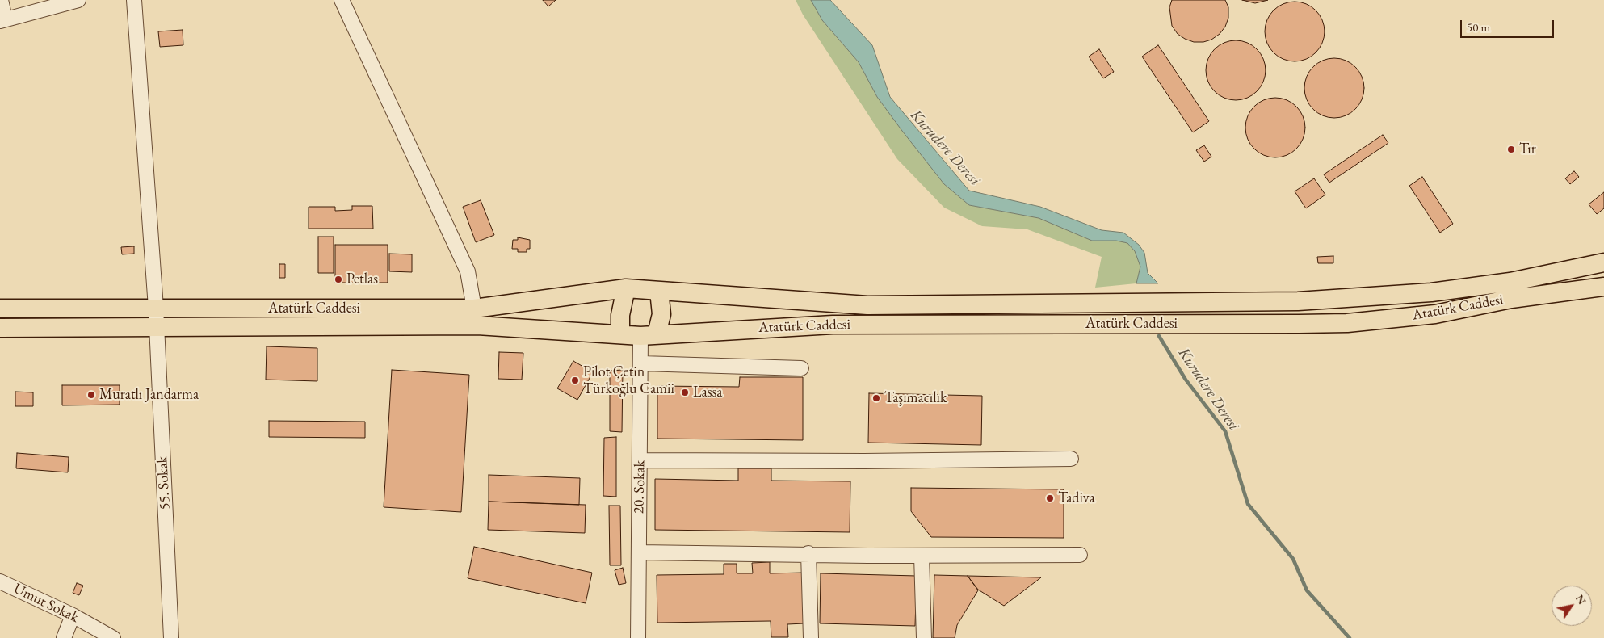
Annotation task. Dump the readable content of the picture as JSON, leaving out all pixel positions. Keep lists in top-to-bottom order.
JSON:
{
  "streets": {
    "main road": ["Atatürk Caddesi"],
    "street": ["55. Sokak", "20. Sokak", "Umut Sokak"]
  },
  "crossings": [
    ["Atatürk Caddesi", "55. Sokak"],
    ["Atatürk Caddesi", "20. Sokak"]
  ],
  "water": ["Kurudere Deresi"],
  "places": [
    "Tır",
    "Petlas",
    "Pilot Çetin Türkoğlu Camii",
    "Lassa",
    "Muratlı Jandarma",
    "Taşımacılık",
    "Tadiva"
  ],
  "scale_bar": "50 m",
  "north": "top right"
}
